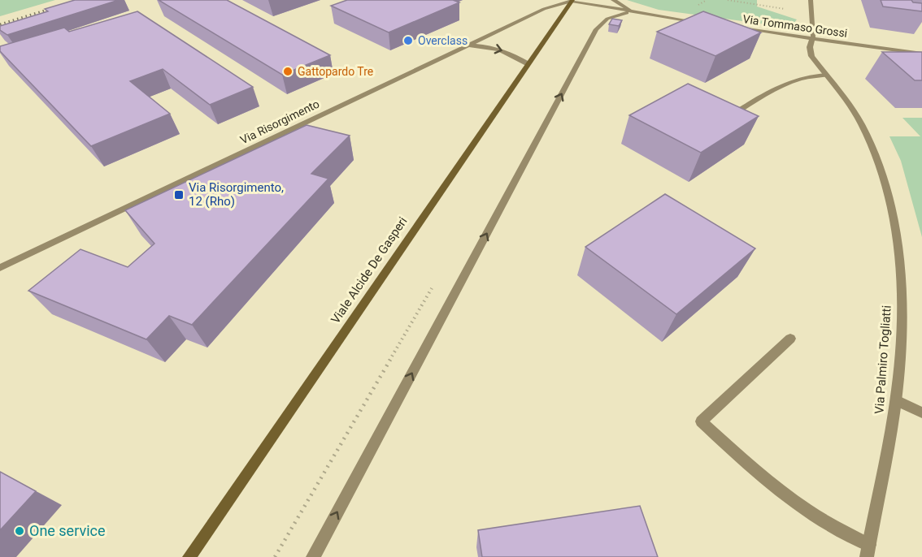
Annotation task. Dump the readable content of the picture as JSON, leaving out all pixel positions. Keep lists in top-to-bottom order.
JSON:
{
  "streets": {
    "street": [
      "Via Tommaso Grossi",
      "Via Risorgimento",
      "Viale Alcide De Gasperi",
      "Via Palmiro Togliatti"
    ]
  },
  "crossings": [
    ["Via Tommaso Grossi", "Via Palmiro Togliatti"],
    ["Via Risorgimento", "Viale Alcide De Gasperi"]
  ],
  "places": {
    "other": ["Overclass", "Gattopardo Tre", "One service"],
    "transit": ["Via Risorgimento, 12 (Rho)"]
  }
}
